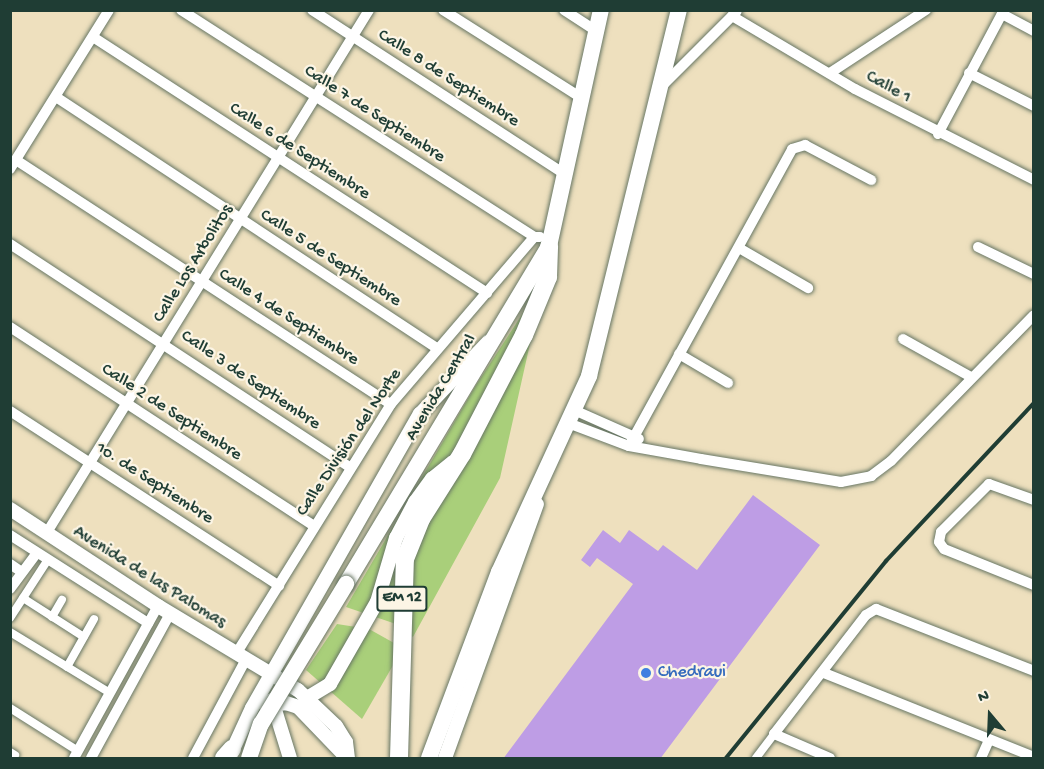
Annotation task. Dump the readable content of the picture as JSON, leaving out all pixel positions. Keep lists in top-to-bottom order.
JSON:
{
  "streets": {
    "highway": ["Avenida Central", "EM 12"],
    "main road": ["Avenida de las Palomas"],
    "street": [
      "Calle 8 de Septiembre",
      "Calle 1",
      "Calle 7 de Septiembre",
      "Calle 6 de Septiembre",
      "Calle 5 de Septiembre",
      "Calle Los Arbolitos",
      "Calle 4 de Septiembre",
      "Calle 3 de Septiembre",
      "Calle 2 de Septiembre",
      "Calle División del Norte",
      "1o. de Septiembre"
    ]
  },
  "crossings": [
    ["Calle 8 de Septiembre", "Calle Los Arbolitos"],
    ["Calle 8 de Septiembre", "Avenida Central"],
    ["Calle 7 de Septiembre", "Calle Los Arbolitos"],
    ["Calle 7 de Septiembre", "Avenida Central"],
    ["Calle 7 de Septiembre", "Calle División del Norte"],
    ["Calle 6 de Septiembre", "Calle Los Arbolitos"],
    ["Calle 6 de Septiembre", "Calle División del Norte"],
    ["Calle 5 de Septiembre", "Calle Los Arbolitos"],
    ["Calle 5 de Septiembre", "Calle División del Norte"],
    ["Calle Los Arbolitos", "Calle 4 de Septiembre"],
    ["Calle Los Arbolitos", "Calle 3 de Septiembre"],
    ["Calle Los Arbolitos", "Calle 2 de Septiembre"],
    ["Calle Los Arbolitos", "1o. de Septiembre"],
    ["Calle Los Arbolitos", "Avenida de las Palomas"],
    ["Calle 4 de Septiembre", "Calle División del Norte"],
    ["Calle 3 de Septiembre", "Calle División del Norte"],
    ["Avenida Central", "Calle División del Norte"],
    ["Calle 2 de Septiembre", "Calle División del Norte"],
    ["Calle División del Norte", "1o. de Septiembre"],
    ["Calle División del Norte", "Avenida de las Palomas"]
  ],
  "places": ["Chedraui"],
  "north": "top"
}
